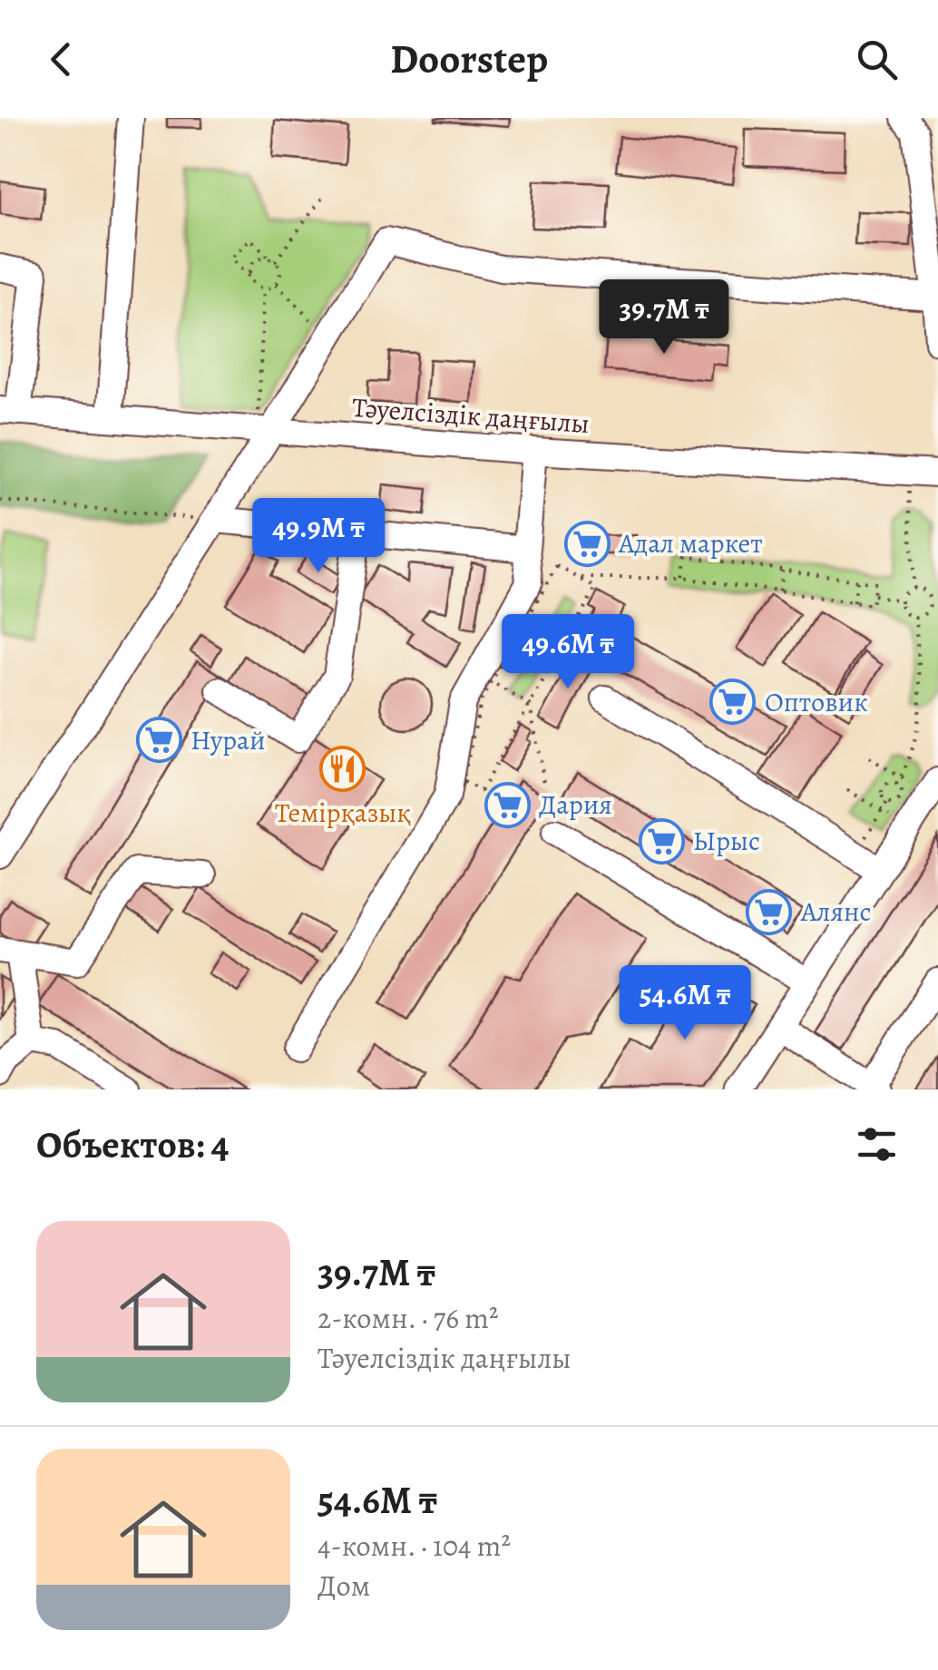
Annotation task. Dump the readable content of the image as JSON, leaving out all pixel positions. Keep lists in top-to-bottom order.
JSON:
{
  "streets": {
    "street": ["Тәуелсіздік даңғылы"]
  },
  "places": {
    "supermarket": [
      "Адал маркет",
      "Оптовик",
      "Нурай",
      "Дария",
      "Ырыс",
      "Алянс"
    ],
    "restaurant": ["Темірқазық"]
  },
  "page": {
    "header": "Doorstep",
    "price": [
      "39.7M ₸",
      "49.9M ₸",
      "49.6M ₸",
      "54.6M ₸"
    ],
    "heading": "Объектов: 4",
    "list": [
      {
        "name": "39.7M ₸",
        "note": "2-комн. · 76 m² · Тәуелсіздік даңғылы"
      },
      {
        "name": "54.6M ₸",
        "note": "4-комн. · 104 m² · Дом"
      }
    ]
  }
}
